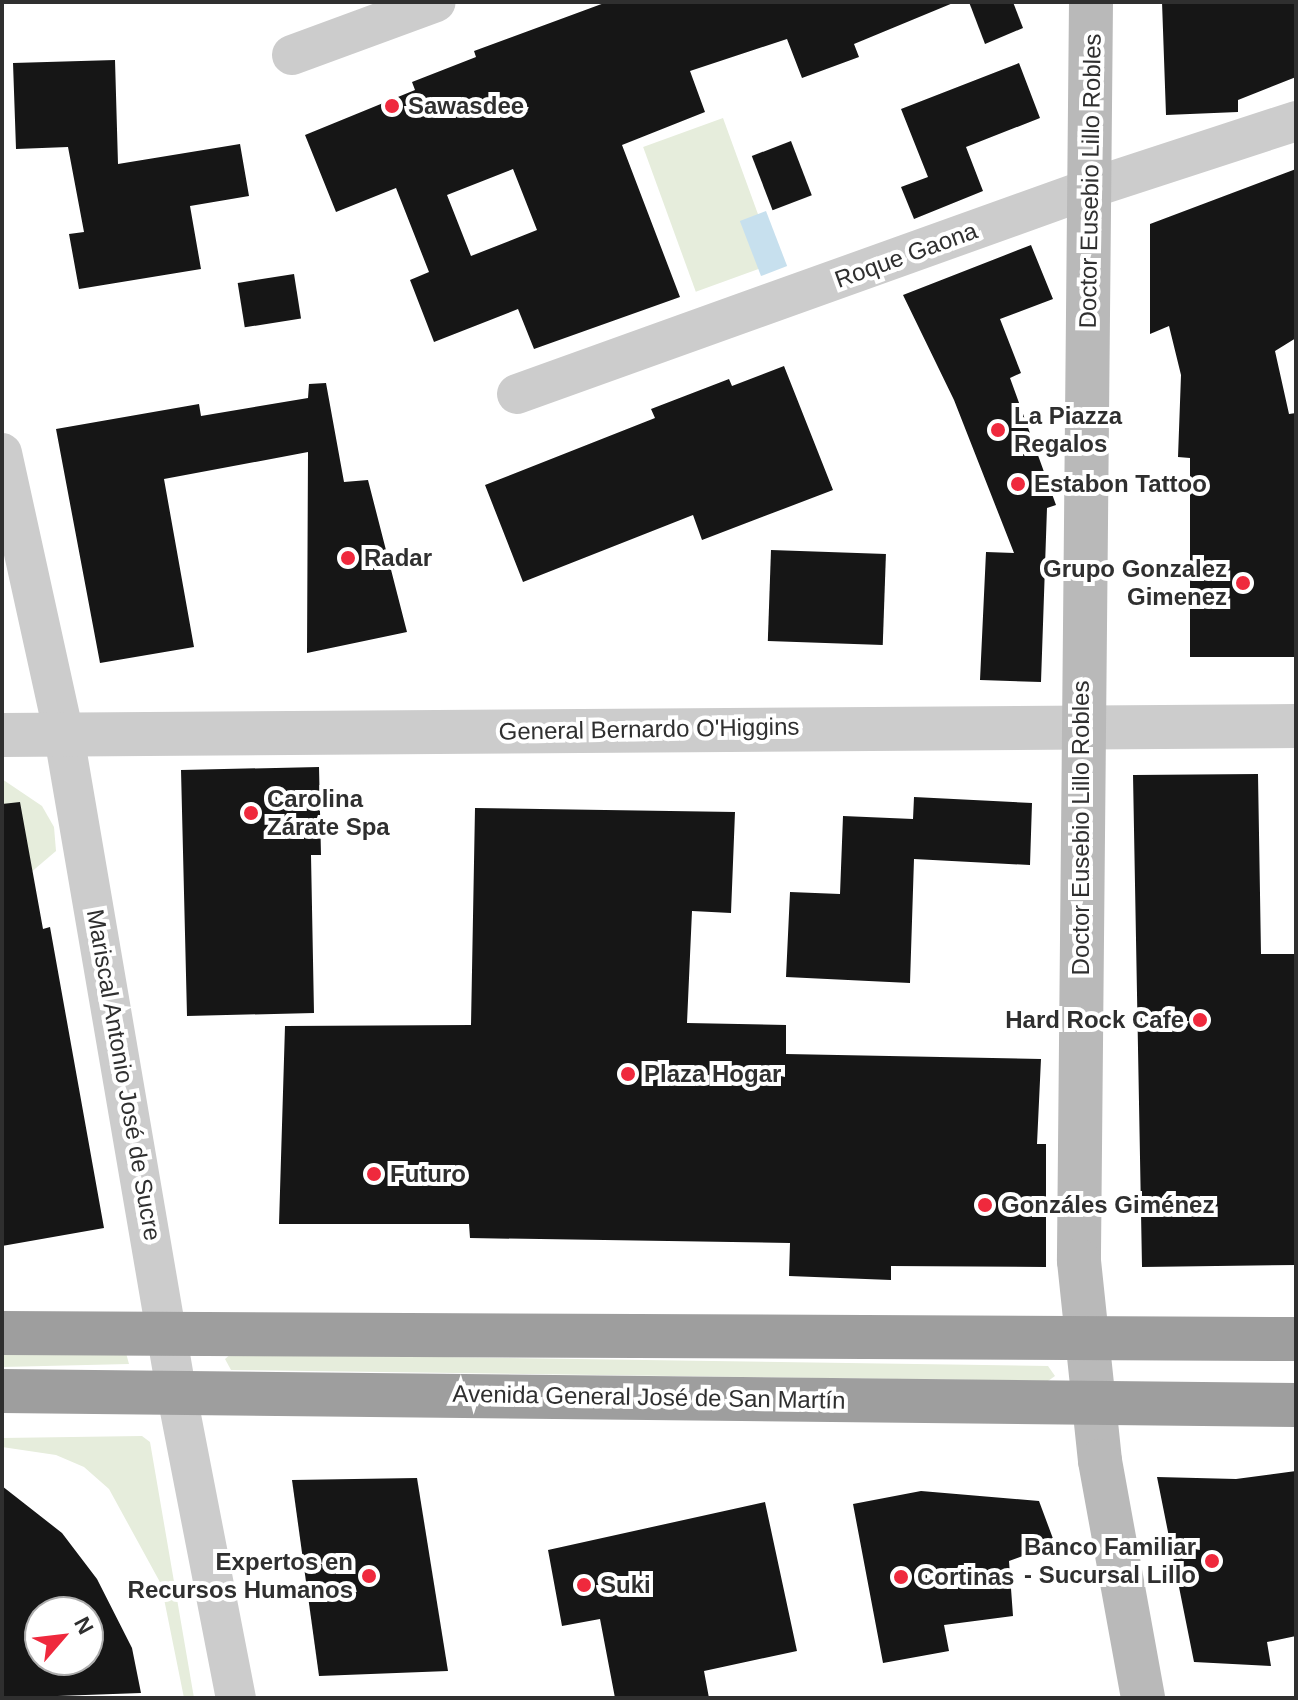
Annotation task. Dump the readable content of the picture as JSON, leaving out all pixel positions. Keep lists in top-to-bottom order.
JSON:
{
  "streets": {
    "highway": ["Avenida General José de San Martín"],
    "main road": ["Doctor Eusebio Lillo Robles"],
    "street": ["Roque Gaona", "General Bernardo O'Higgins", "Mariscal Antonio José de Sucre"]
  },
  "crossings": [
    ["Doctor Eusebio Lillo Robles", "Roque Gaona"],
    ["Doctor Eusebio Lillo Robles", "General Bernardo O'Higgins"],
    ["Doctor Eusebio Lillo Robles", "Avenida General José de San Martín"],
    ["General Bernardo O'Higgins", "Mariscal Antonio José de Sucre"],
    ["Mariscal Antonio José de Sucre", "Avenida General José de San Martín"]
  ],
  "places": [
    "Sawasdee",
    "La Piazza Regalos",
    "Estabon Tattoo",
    "Radar",
    "Grupo Gonzalez Gimenez",
    "Carolina Zárate Spa",
    "Hard Rock Cafe",
    "Plaza Hogar",
    "Futuro",
    "Gonzáles Giménez",
    "Banco Familiar - Sucursal Lillo",
    "Expertos en Recursos Humanos",
    "Cortinas",
    "Suki"
  ],
  "north": "top right"
}
